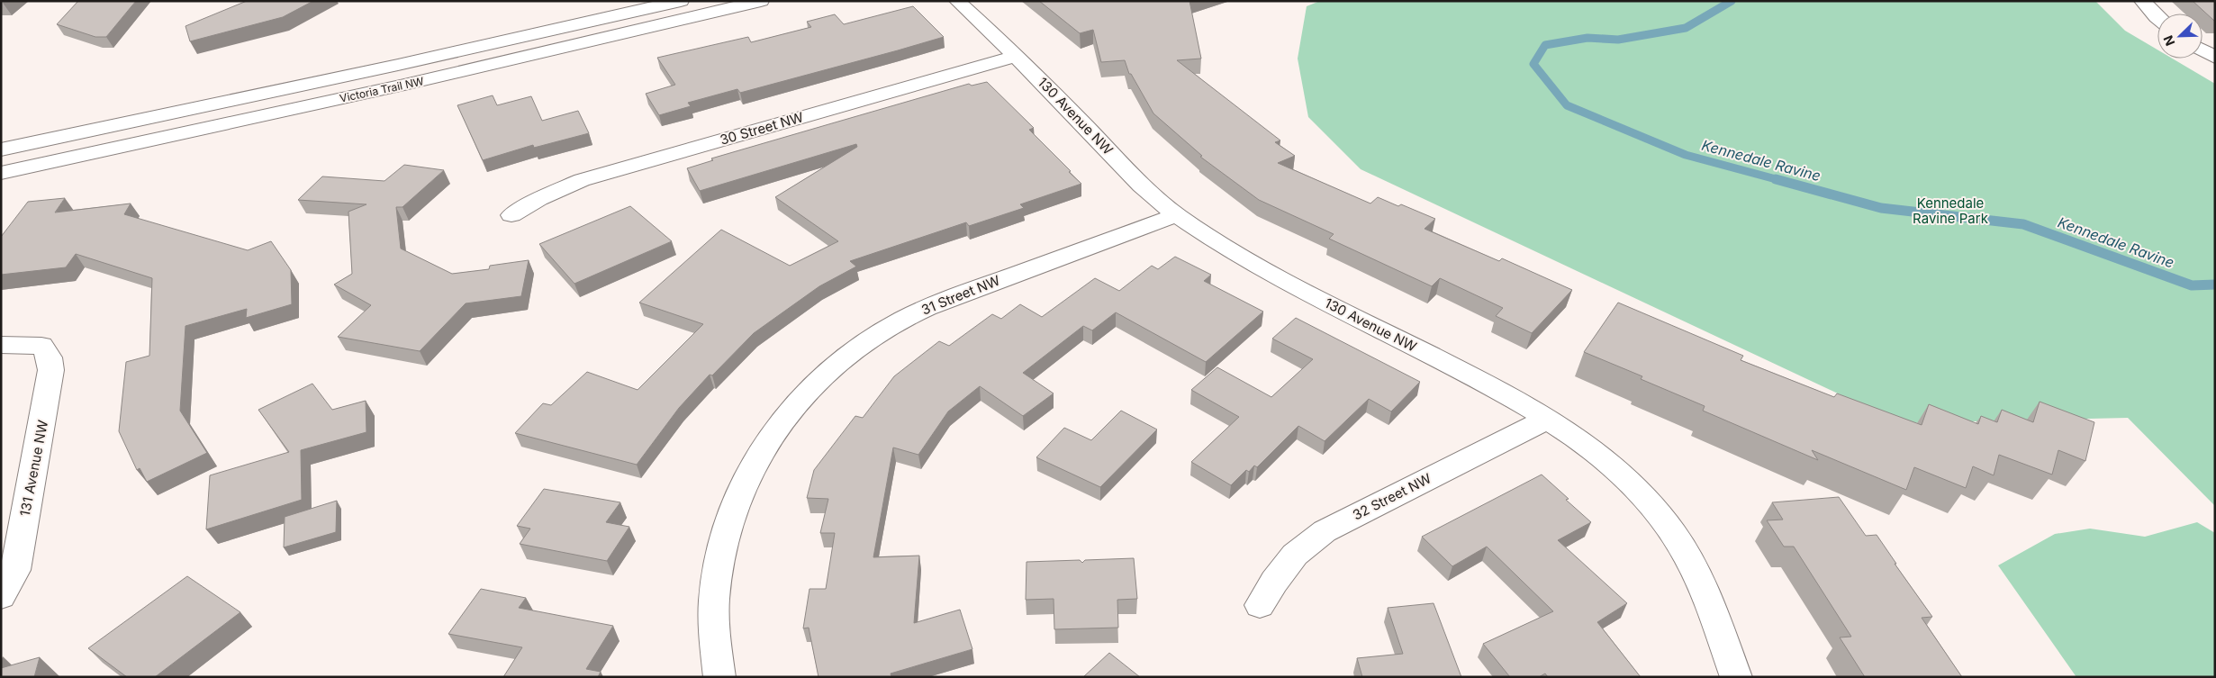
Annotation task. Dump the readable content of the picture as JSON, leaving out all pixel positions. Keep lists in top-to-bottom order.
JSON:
{
  "streets": {
    "street": [
      "Victoria Trail NW",
      "130 Avenue NW",
      "30 Street NW",
      "31 Street NW",
      "131 Avenue NW",
      "32 Street NW"
    ]
  },
  "crossings": [
    ["130 Avenue NW", "30 Street NW"],
    ["130 Avenue NW", "31 Street NW"],
    ["130 Avenue NW", "32 Street NW"]
  ],
  "water": ["Kennedale Ravine"],
  "parks": ["Kennedale Ravine Park"],
  "north": "bottom left"
}
